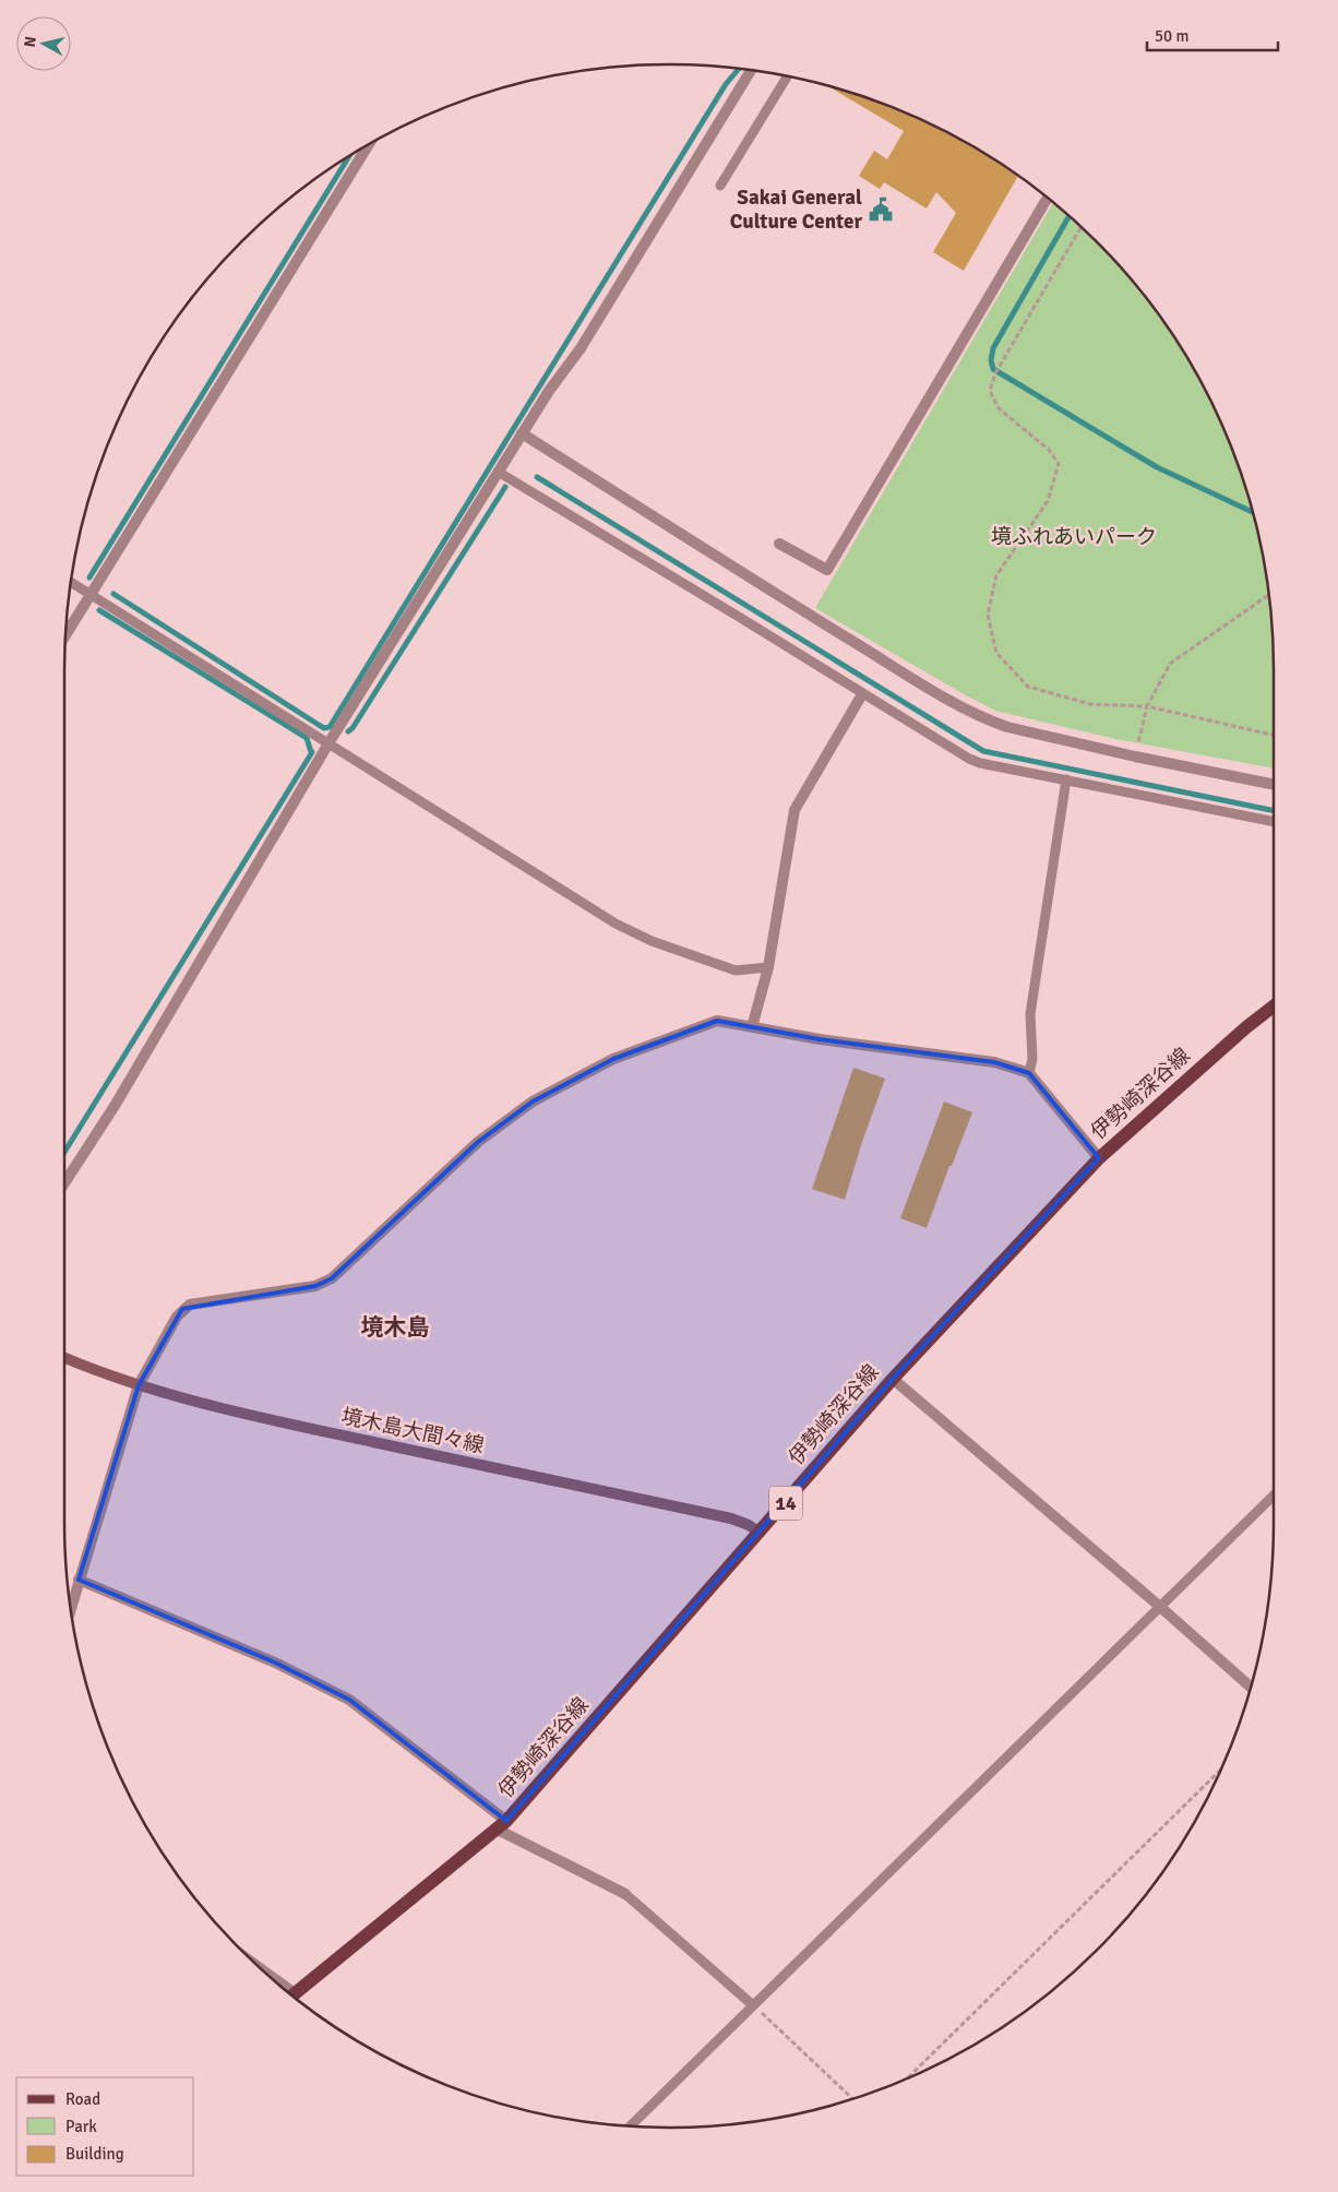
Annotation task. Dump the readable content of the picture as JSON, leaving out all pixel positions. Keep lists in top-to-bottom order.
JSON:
{
  "streets": {
    "main road": ["伊勢崎深谷線", "境木島大間々線", "14"]
  },
  "crossings": [
    ["伊勢崎深谷線", "境木島大間々線"]
  ],
  "districts": ["境木島"],
  "parks": ["境ふれあいパーク"],
  "places": {
    "public building": ["Sakai General Culture Center"]
  },
  "legend": ["Road", "Park", "Building"],
  "scale_bar": "50 m",
  "north": "left"
}
